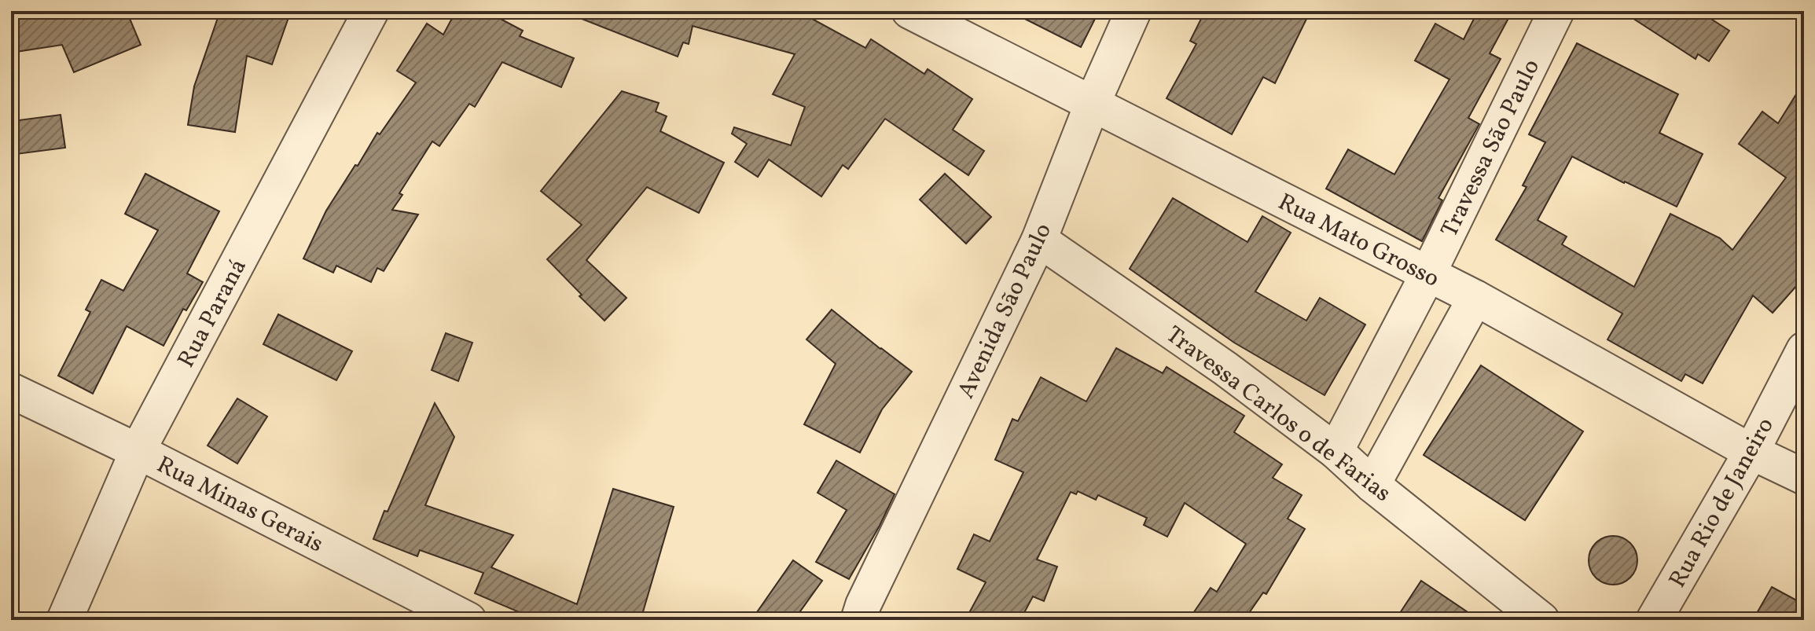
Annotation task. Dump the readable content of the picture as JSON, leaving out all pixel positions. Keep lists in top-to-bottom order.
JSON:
{
  "streets": {
    "street": [
      "Travessa São Paulo",
      "Rua Mato Grosso",
      "Avenida São Paulo",
      "Rua Paraná",
      "Travessa Carlos o de Farias",
      "Rua Rio de Janeiro",
      "Rua Minas Gerais"
    ]
  },
  "crossings": [
    ["Travessa São Paulo", "Rua Mato Grosso"],
    ["Travessa São Paulo", "Travessa Carlos o de Farias"],
    ["Rua Mato Grosso", "Avenida São Paulo"],
    ["Rua Mato Grosso", "Rua Rio de Janeiro"],
    ["Avenida São Paulo", "Travessa Carlos o de Farias"],
    ["Rua Paraná", "Rua Minas Gerais"]
  ]
}
